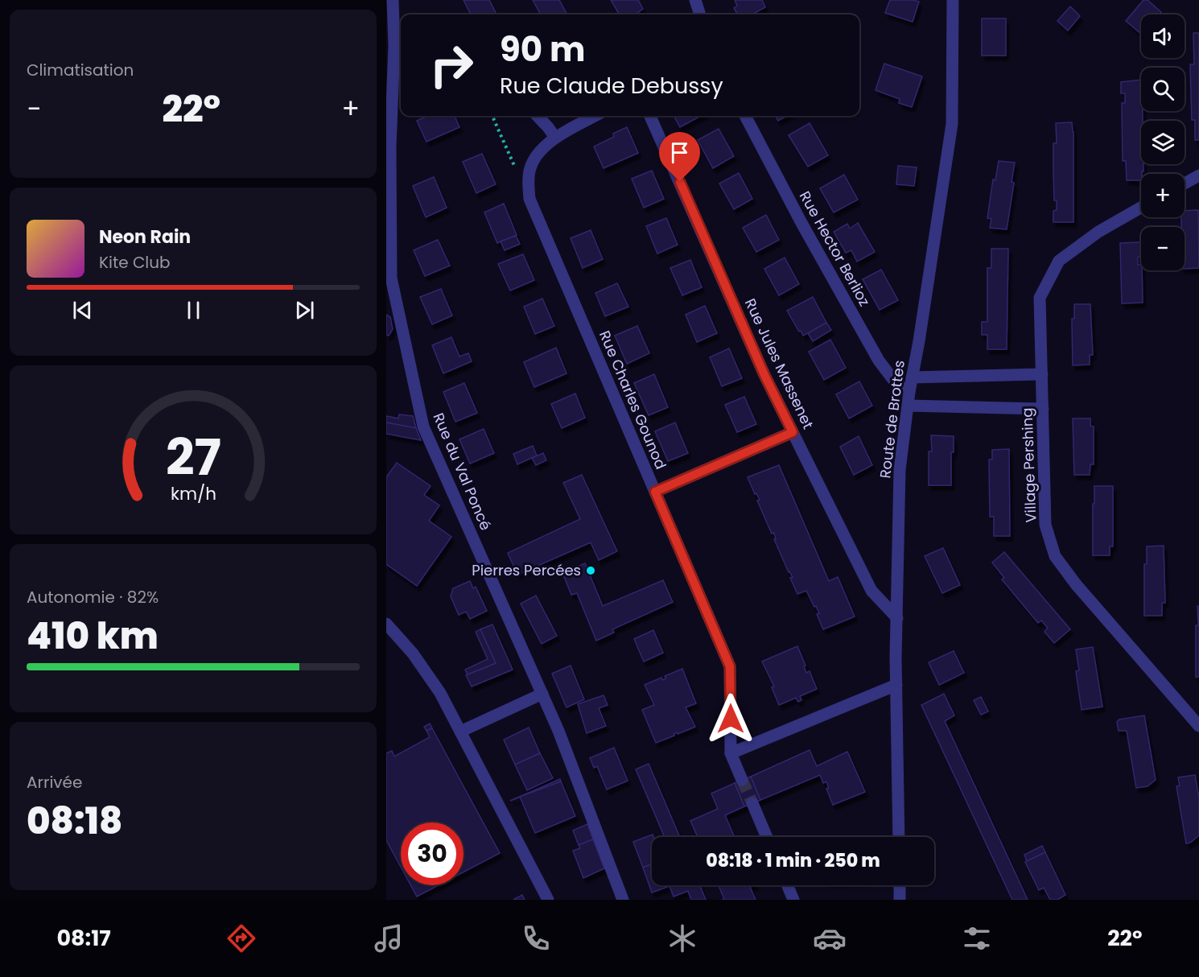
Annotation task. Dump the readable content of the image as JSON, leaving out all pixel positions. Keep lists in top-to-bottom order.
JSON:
{
  "streets": {
    "street": [
      "Rue Hector Berlioz",
      "Rue Jules Massenet",
      "Rue Charles Gounod",
      "Route de Brottes",
      "Village Pershing",
      "Rue du Val Poncé"
    ]
  },
  "crossings": [
    ["Rue Hector Berlioz", "Route de Brottes"],
    ["Rue Jules Massenet", "Route de Brottes"]
  ],
  "places": ["Pierres Percées"],
  "page": {
    "tile": [
      "Climatisation",
      ["Autonomie · 82%", "410 km"],
      ["Arrivée", "08:18"]
    ],
    "map_buttons": ["+", "−"],
    "turn": ["90 m", "Rue Claude Debussy"],
    "heat": ["−", "22°", "+"],
    "song": ["Neon Rain", "Kite Club"],
    "limit": "30",
    "trip": "08:18 · 1 min · 250 m",
    "tabs": ["08:17", "22°"],
    "gauge": ["27", "km/h"]
  }
}
